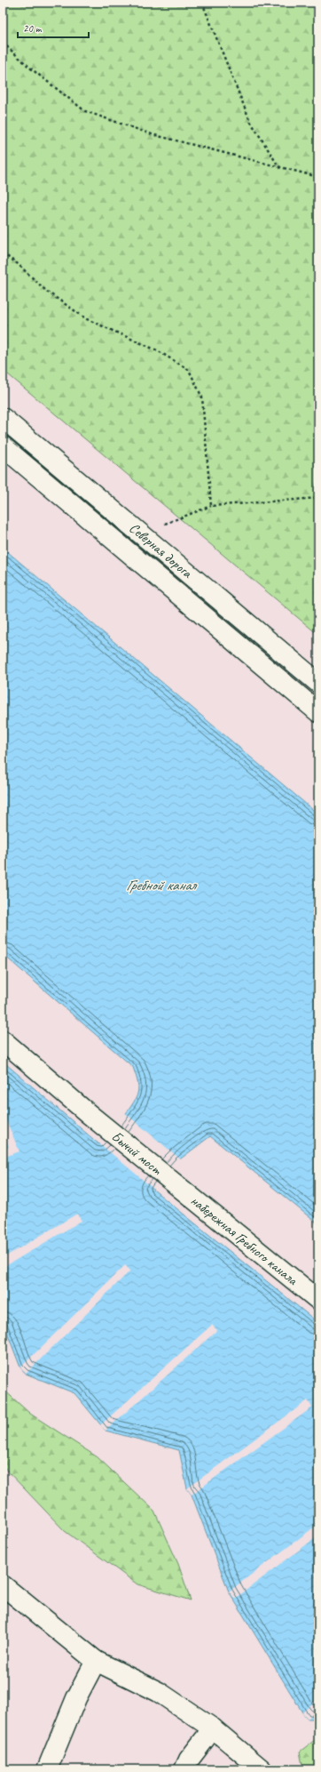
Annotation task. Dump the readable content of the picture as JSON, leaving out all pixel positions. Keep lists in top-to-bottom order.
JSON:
{
  "streets": {
    "street": ["Северная дорога", "Бычий мост", "набережная Гребного канала"]
  },
  "crossings": [
    ["Бычий мост", "набережная Гребного канала"]
  ],
  "water": ["Гребной канал"],
  "scale_bar": "20 m"
}
